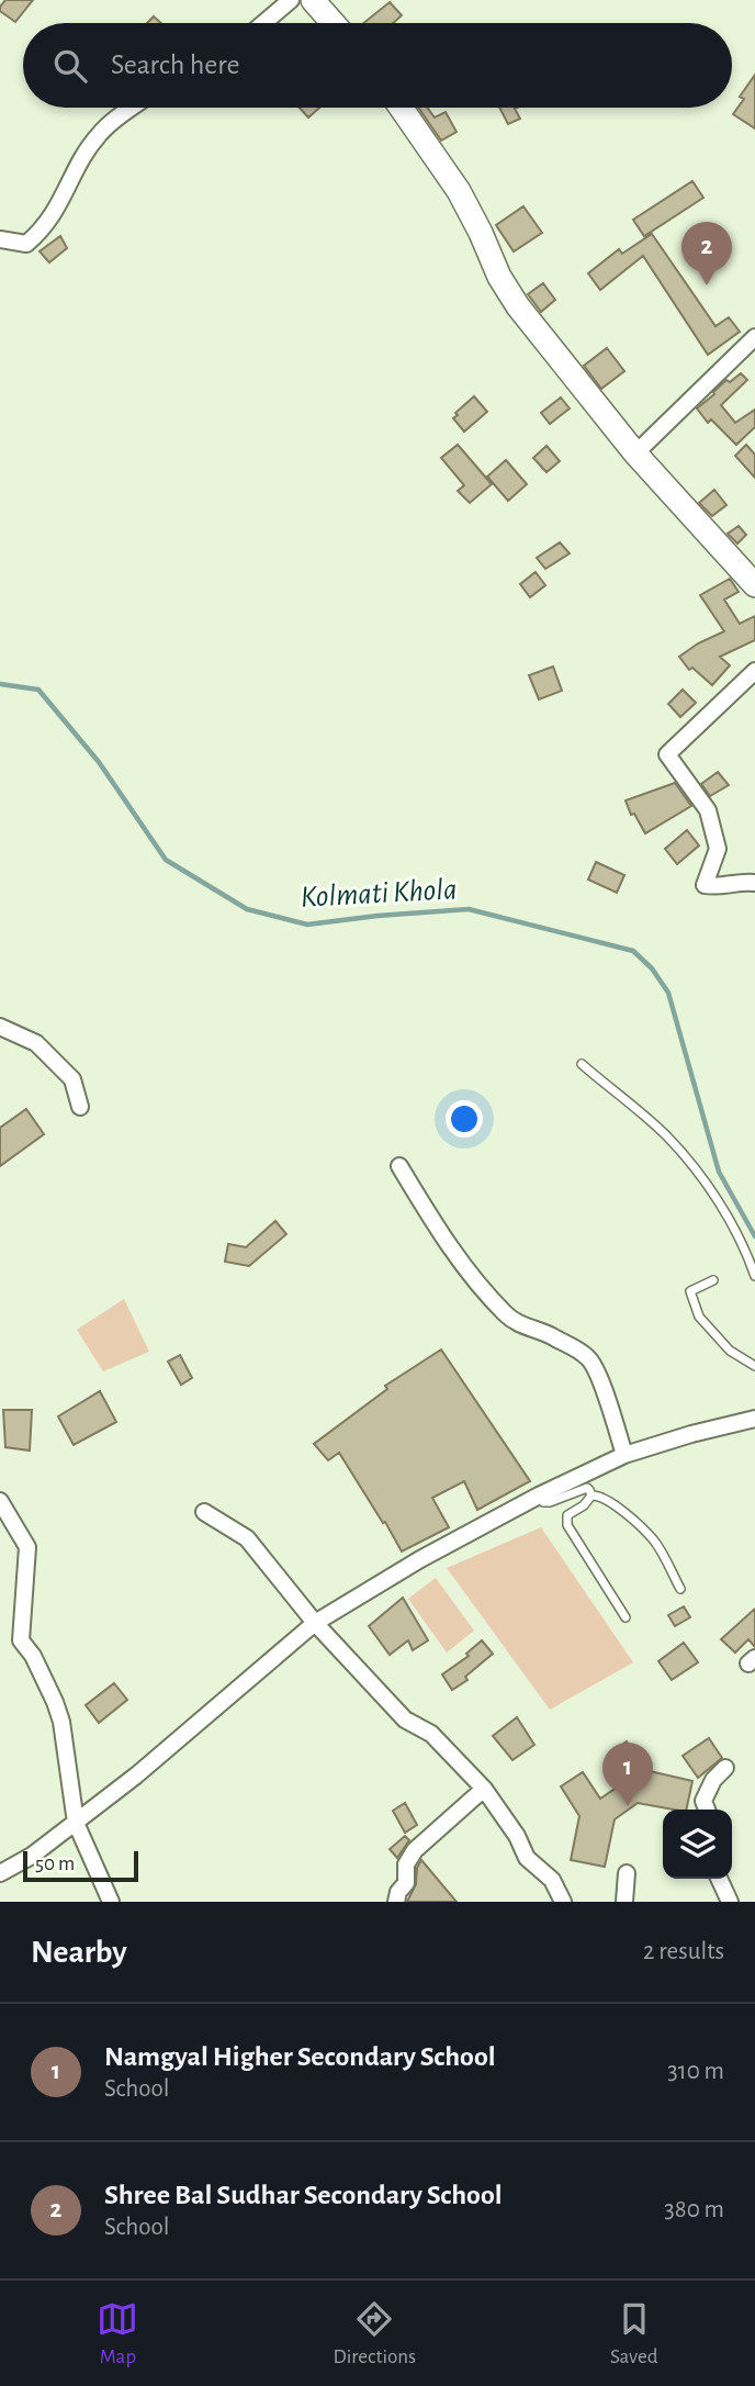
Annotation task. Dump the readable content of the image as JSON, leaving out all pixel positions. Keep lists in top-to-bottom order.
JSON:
{
  "water": ["Kolmati Khola"],
  "scale_bar": "50 m",
  "page": {
    "search": "Search here",
    "pins": ["2", "1"],
    "scale": "50 m",
    "heading": ["Nearby", "2 results"],
    "list": [
      {
        "mark": "1",
        "name": "Namgyal Higher Secondary School",
        "note": "School",
        "value": "310 m"
      },
      {
        "mark": "2",
        "name": "Shree Bal Sudhar Secondary School",
        "note": "School",
        "value": "380 m"
      }
    ],
    "nav": ["Map", "Directions", "Saved"]
  }
}
